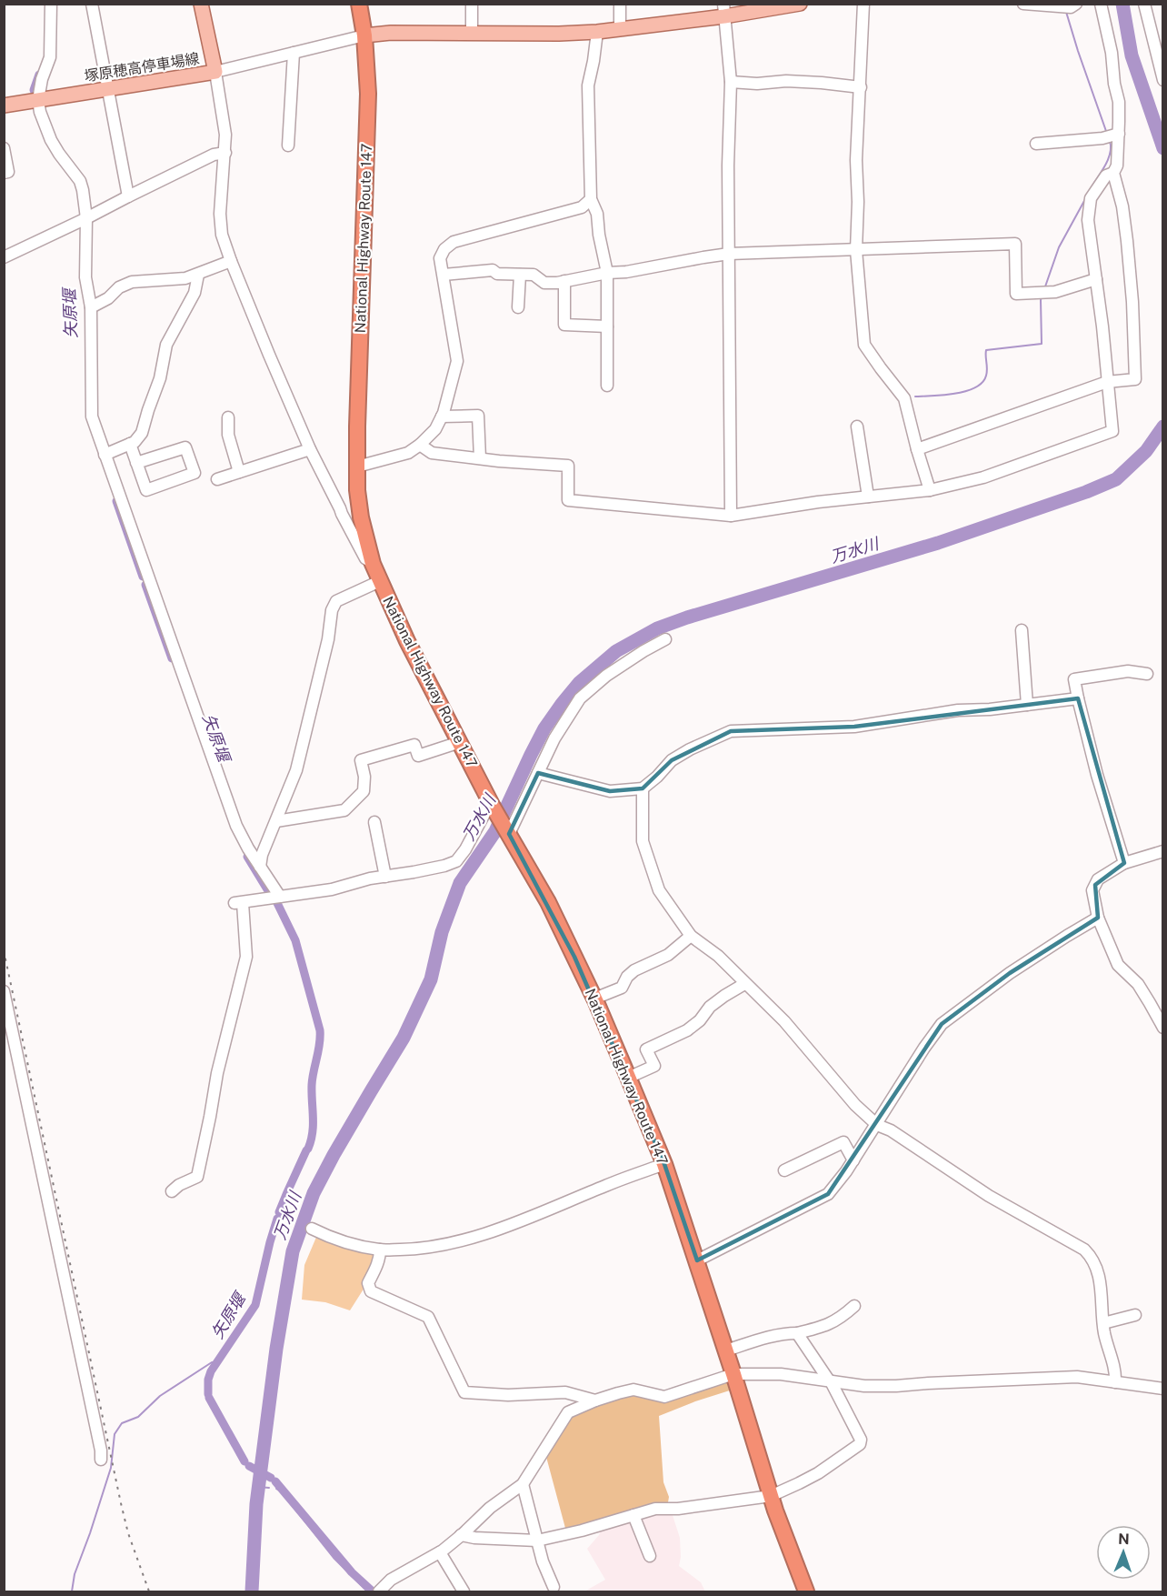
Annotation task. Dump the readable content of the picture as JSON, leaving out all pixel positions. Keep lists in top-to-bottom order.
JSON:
{
  "streets": {
    "highway": ["National Highway Route 147"],
    "main road": ["塚原穂高停車場線"]
  },
  "water": ["矢原堰", "万水川"],
  "north": "top"
}
